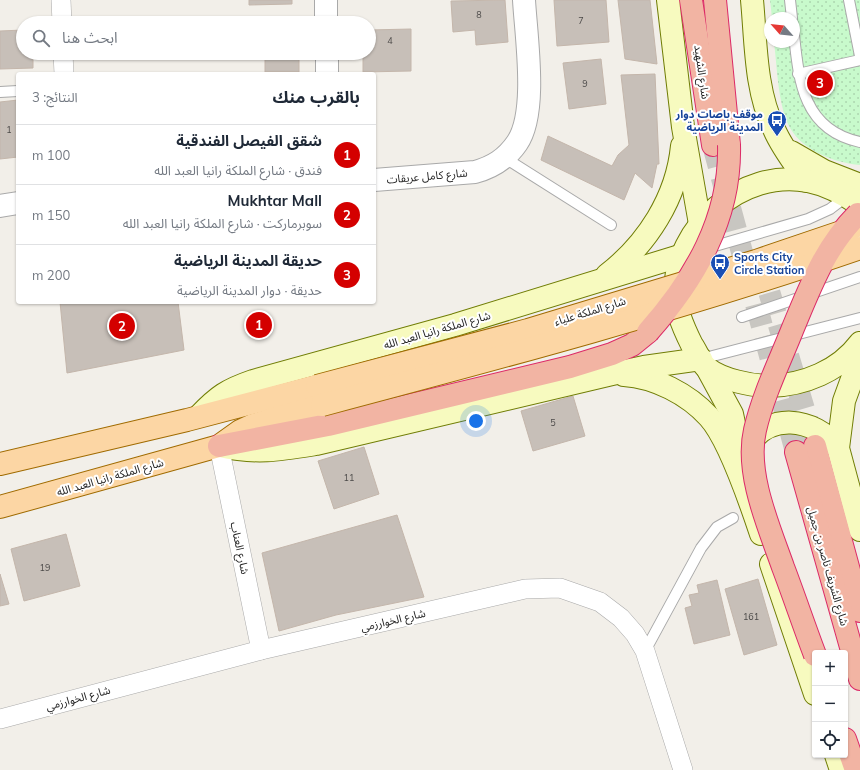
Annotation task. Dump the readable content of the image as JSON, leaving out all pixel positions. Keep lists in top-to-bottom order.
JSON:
{
  "streets": {
    "highway": ["شارع الشهيد", "شارع الشريف ناصر بن جميل"],
    "main road": ["شارع الملكة علياء", "شارع الملكة رانيا العبد الله"],
    "street": ["شارع كامل عريقات", "شارع العناب", "شارع الخوارزمي"]
  },
  "crossings": [
    ["شارع الملكة علياء", "شارع الملكة رانيا العبد الله"],
    ["شارع الملكة رانيا العبد الله", "شارع العناب"],
    ["شارع العناب", "شارع الخوارزمي"]
  ],
  "places": {
    "bus stop": ["موقف باصات دوار المدينة الرياضية", "Sports City Circle Station"]
  },
  "house_numbers": [
    "8",
    "7",
    "4",
    "9",
    "1",
    "5",
    "11",
    "19",
    "161"
  ],
  "north": "top left",
  "page": {
    "search": "ابحث هنا",
    "pins": ["3", "1", "2"],
    "heading": ["بالقرب منك", "النتائج: 3"],
    "list": [
      {
        "mark": "1",
        "name": "شقق الفيصل الفندقية",
        "note": "فندق · شارع الملكة رانيا العبد الله",
        "value": "100 m"
      },
      {
        "mark": "2",
        "name": "Mukhtar Mall",
        "note": "سوبرماركت · شارع الملكة رانيا العبد الله",
        "value": "150 m"
      },
      {
        "mark": "3",
        "name": "حديقة المدينة الرياضية",
        "note": "حديقة · دوار المدينة الرياضية",
        "value": "200 m"
      }
    ],
    "map_buttons": ["+", "−"]
  }
}
